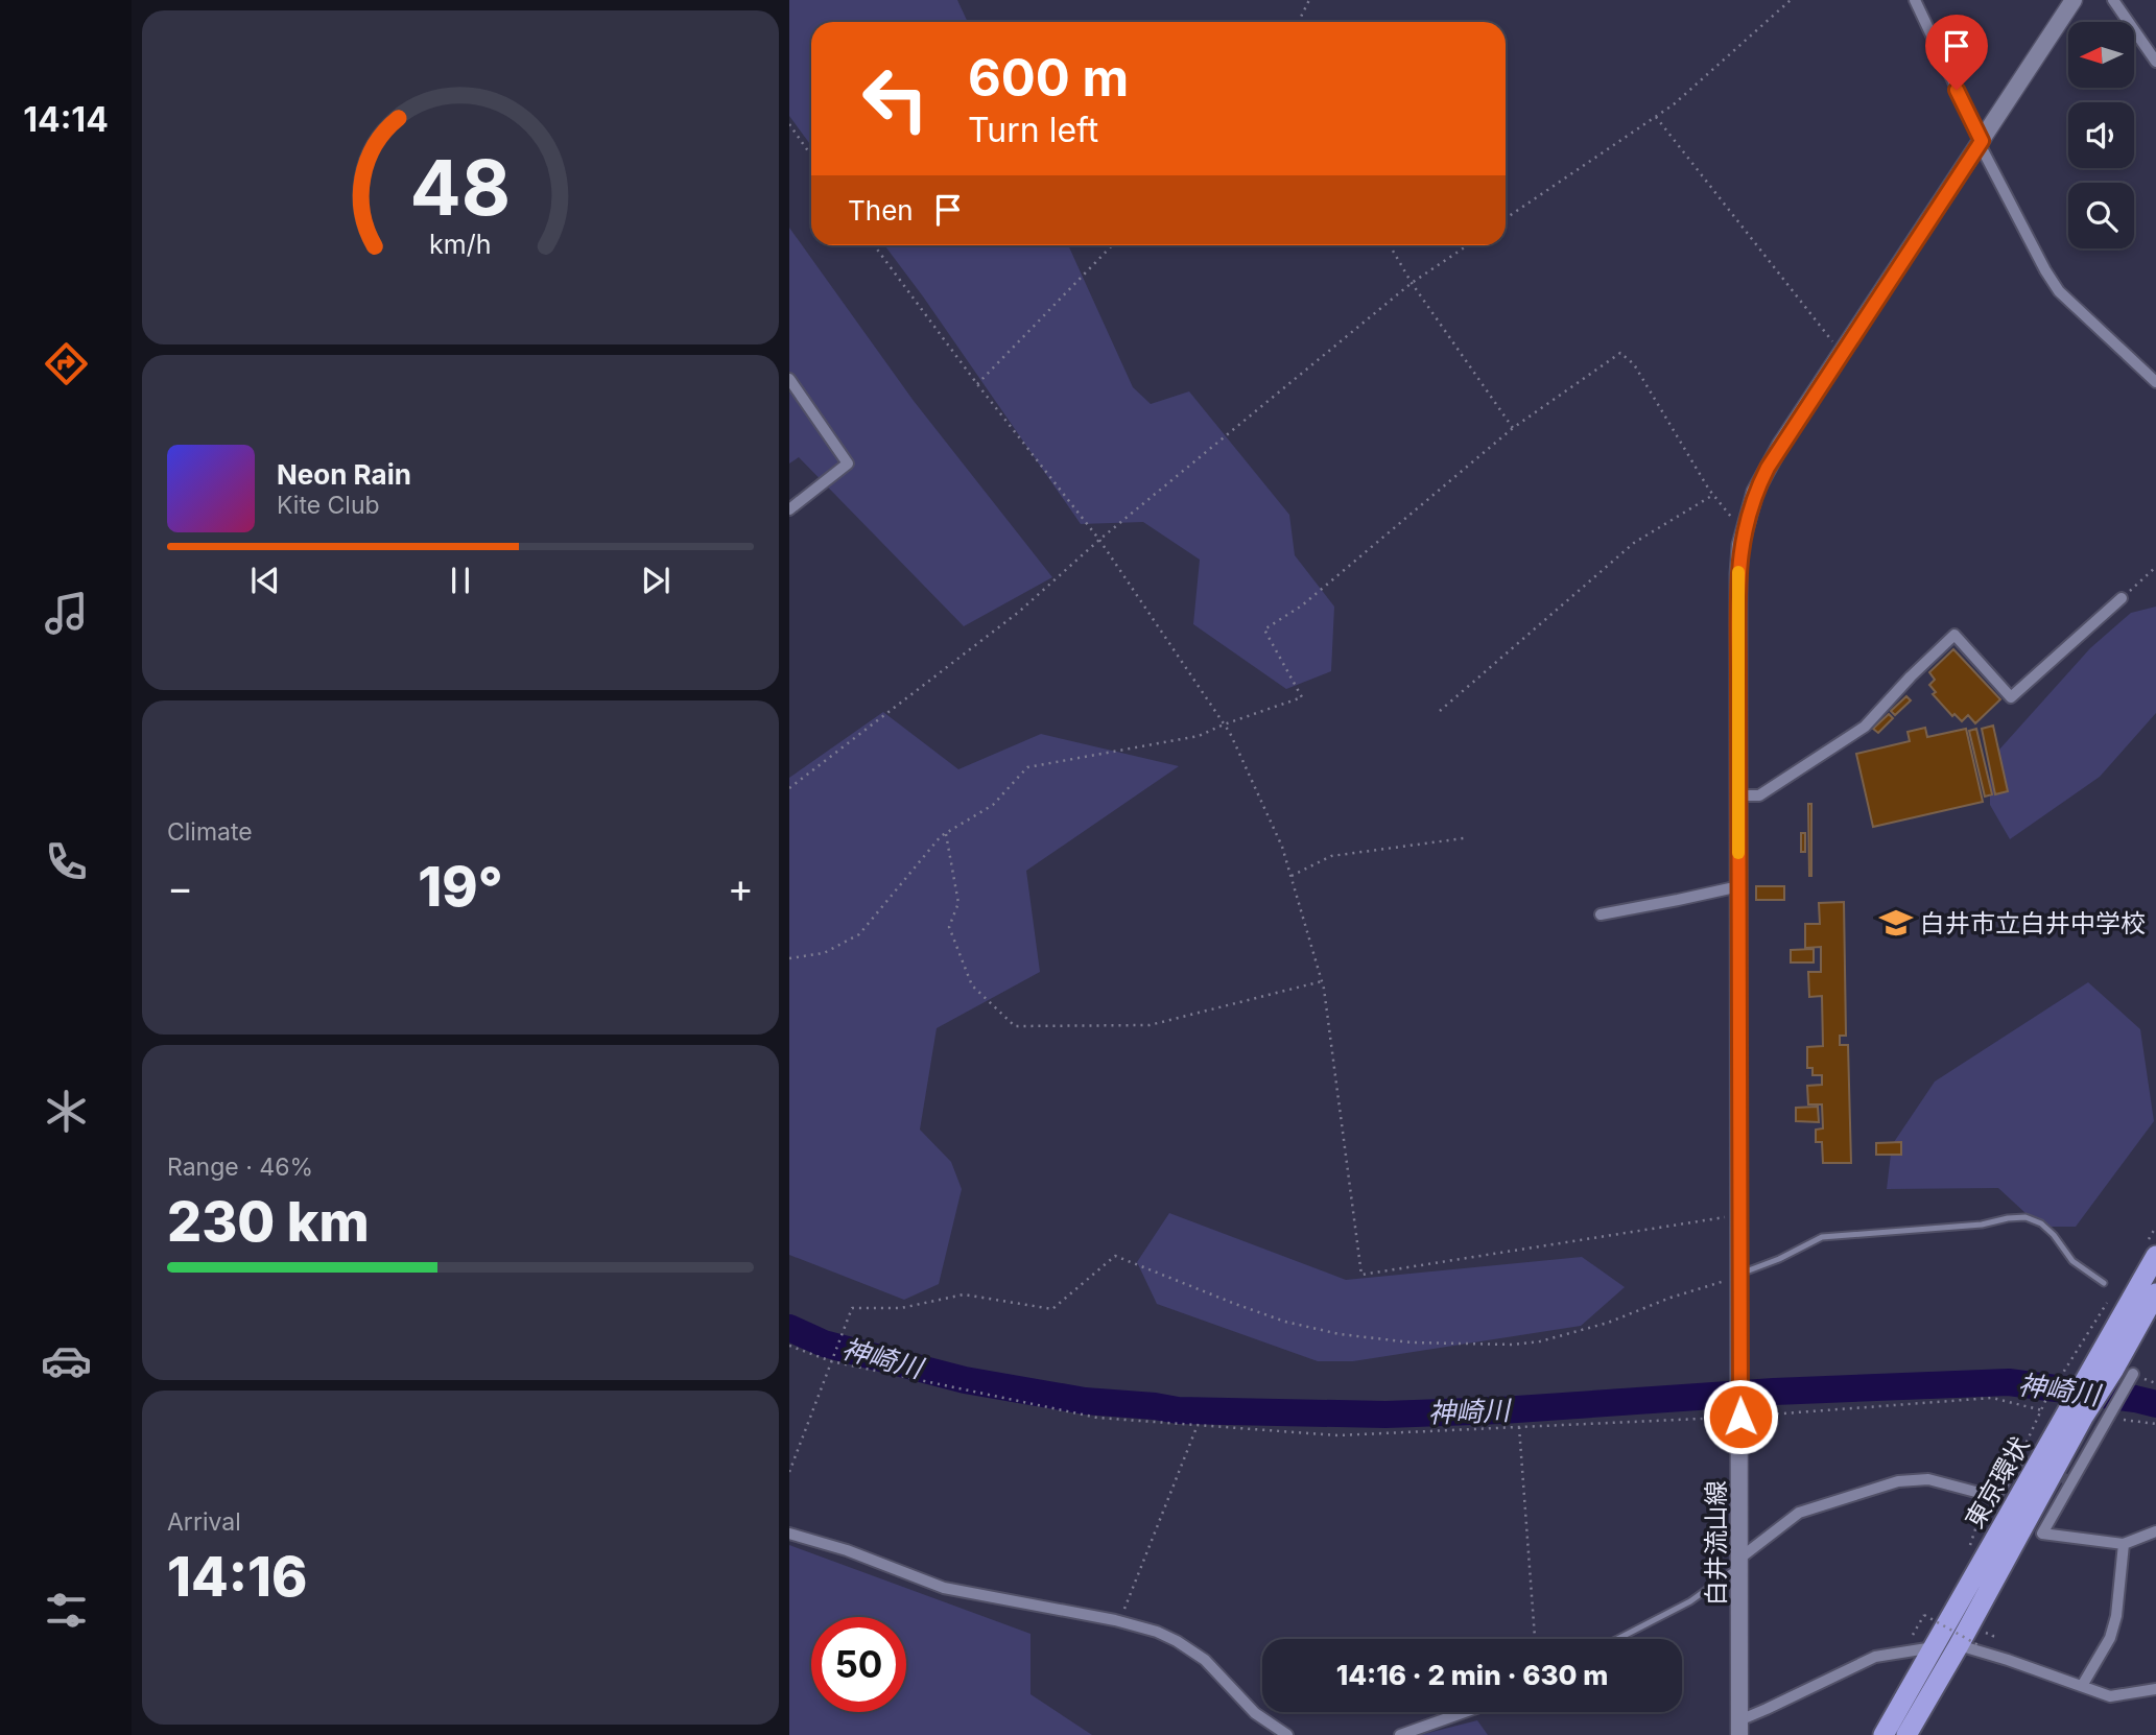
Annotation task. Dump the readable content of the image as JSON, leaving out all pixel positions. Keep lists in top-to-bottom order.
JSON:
{
  "streets": {
    "highway": ["東京環状"],
    "main road": ["白井流山線"]
  },
  "water": ["神崎川"],
  "places": {
    "school or university": ["白井市立白井中学校"]
  },
  "north": "left",
  "page": {
    "tabs": "14:14",
    "turn": ["600 m", "Turn left"],
    "then": "Then",
    "song": ["Neon Rain", "Kite Club"],
    "tile": [
      "Climate",
      ["Range · 46%", "230 km"],
      ["Arrival", "14:16"]
    ],
    "heat": ["−", "19°", "+"],
    "limit": "50",
    "trip": "14:16 · 2 min · 630 m",
    "gauge": ["48", "km/h"]
  }
}
